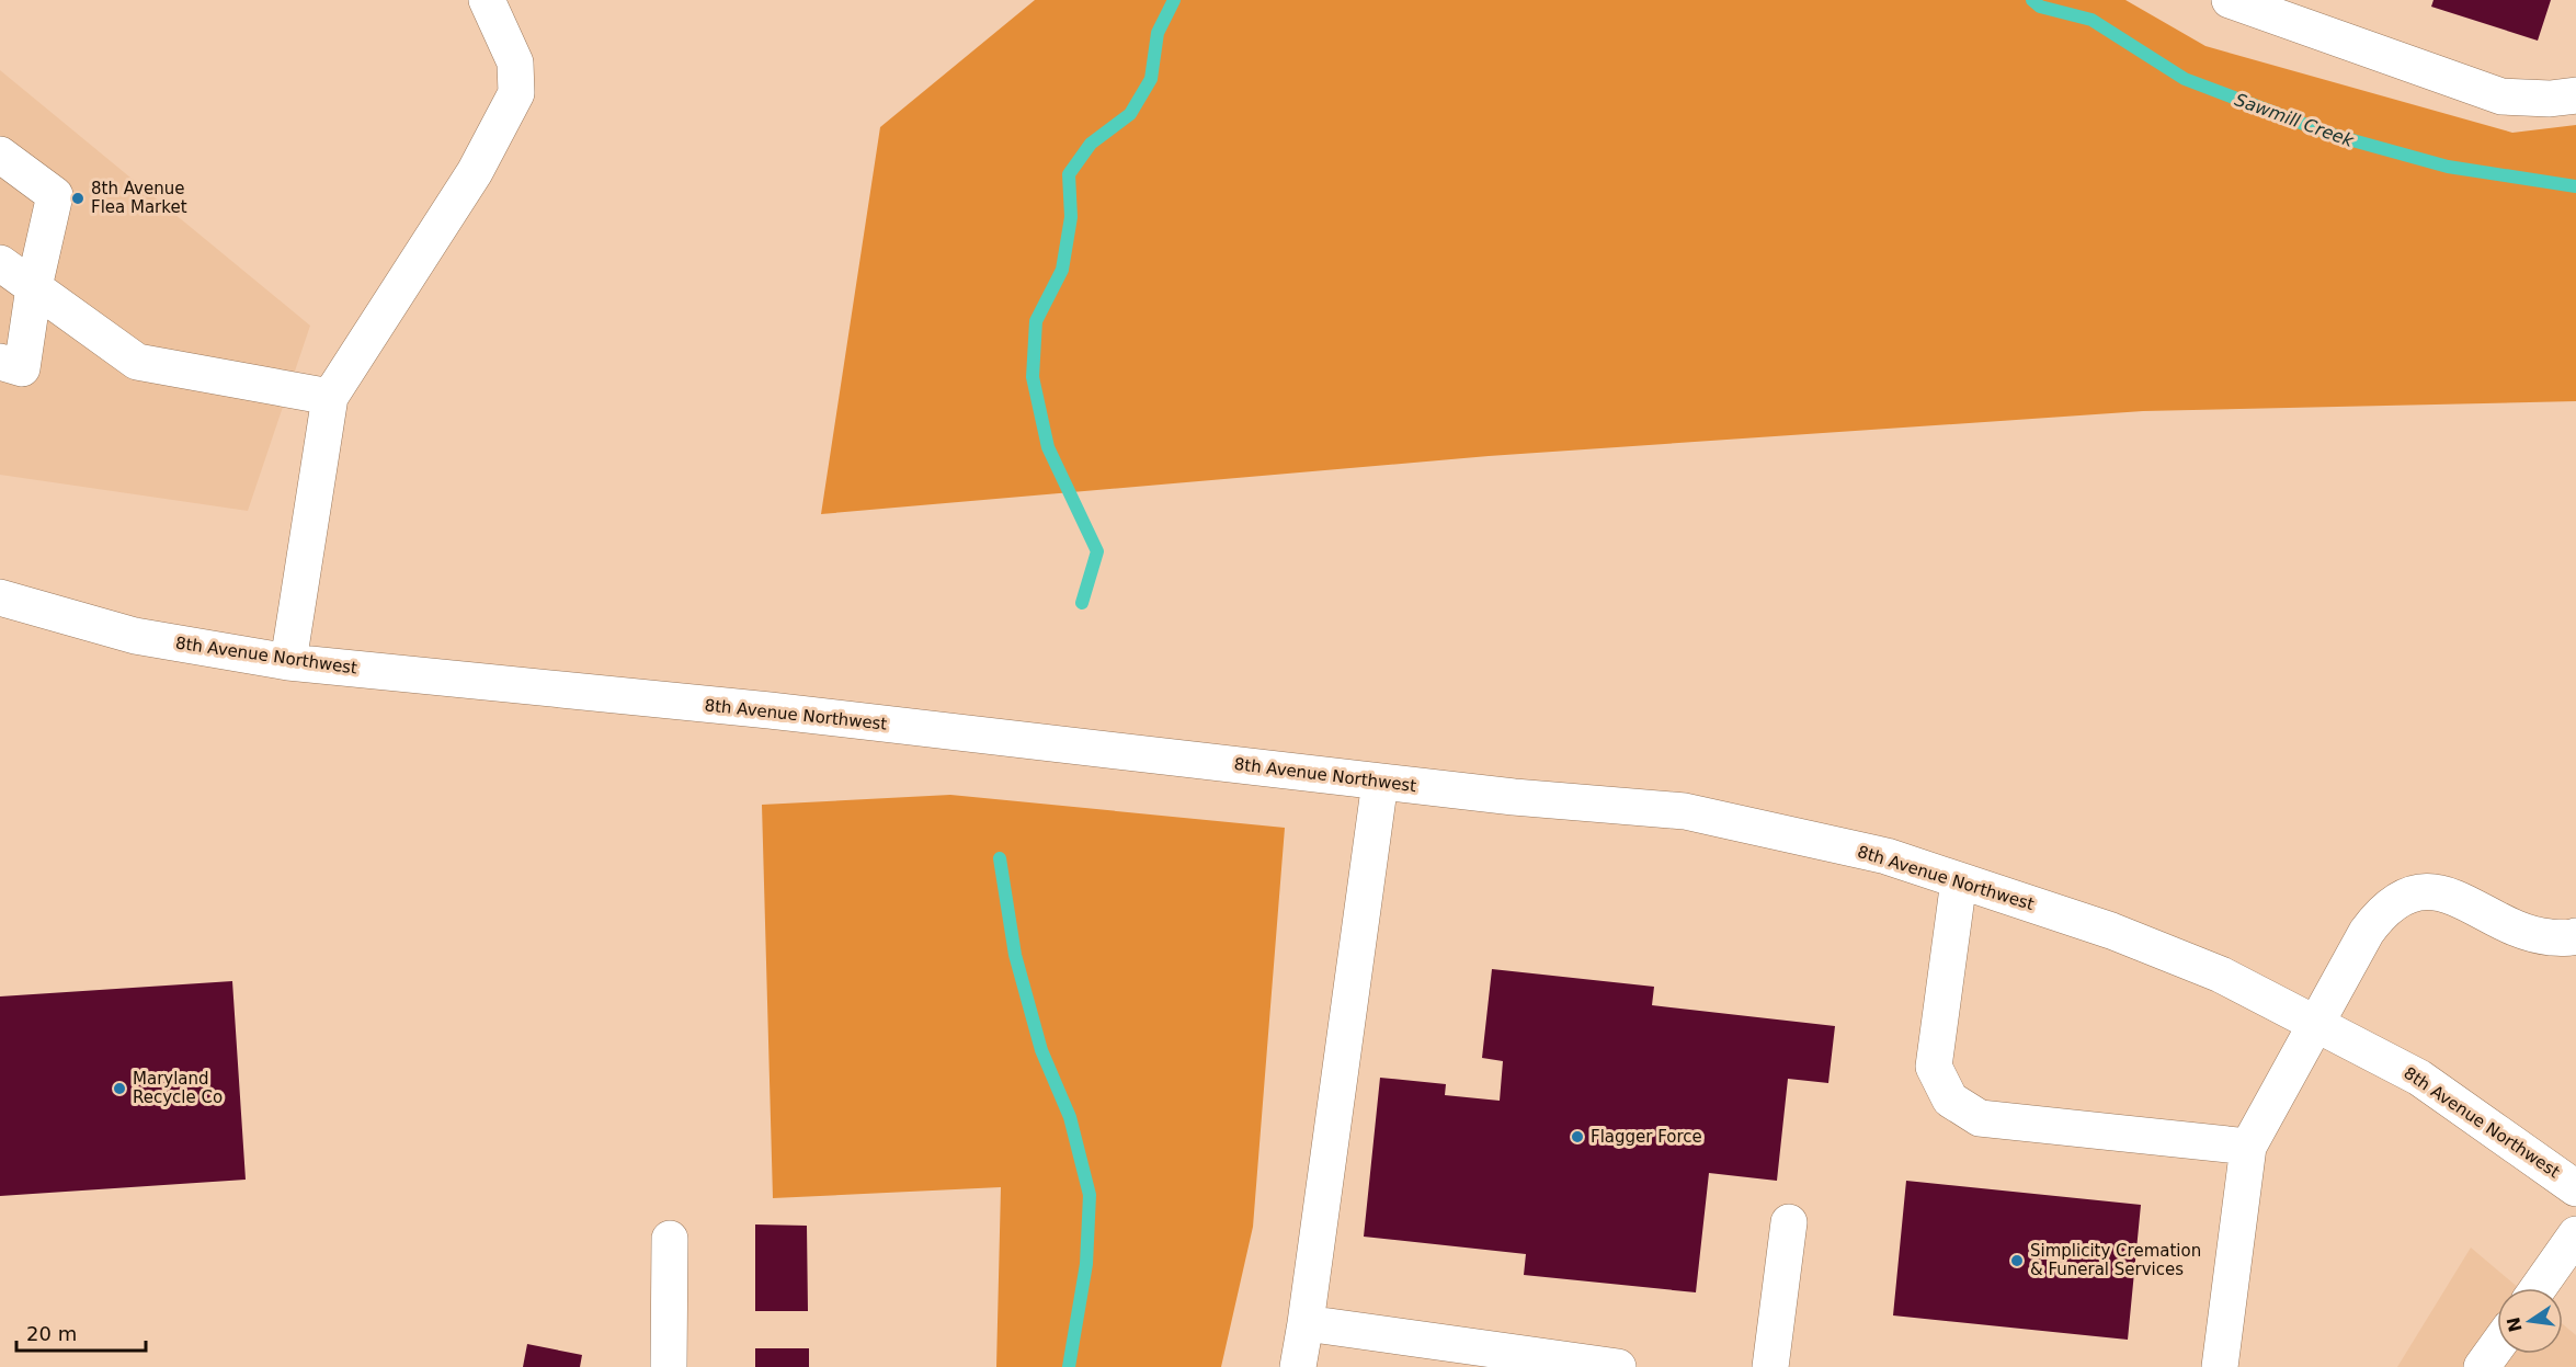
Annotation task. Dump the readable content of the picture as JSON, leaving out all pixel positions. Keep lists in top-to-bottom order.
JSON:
{
  "streets": {
    "street": ["8th Avenue Northwest"]
  },
  "water": ["Sawmill Creek"],
  "places": [
    "8th Avenue Flea Market",
    "Maryland Recycle Co",
    "Flagger Force",
    "Simplicity Cremation & Funeral Services"
  ],
  "scale_bar": "20 m",
  "north": "left"
}
